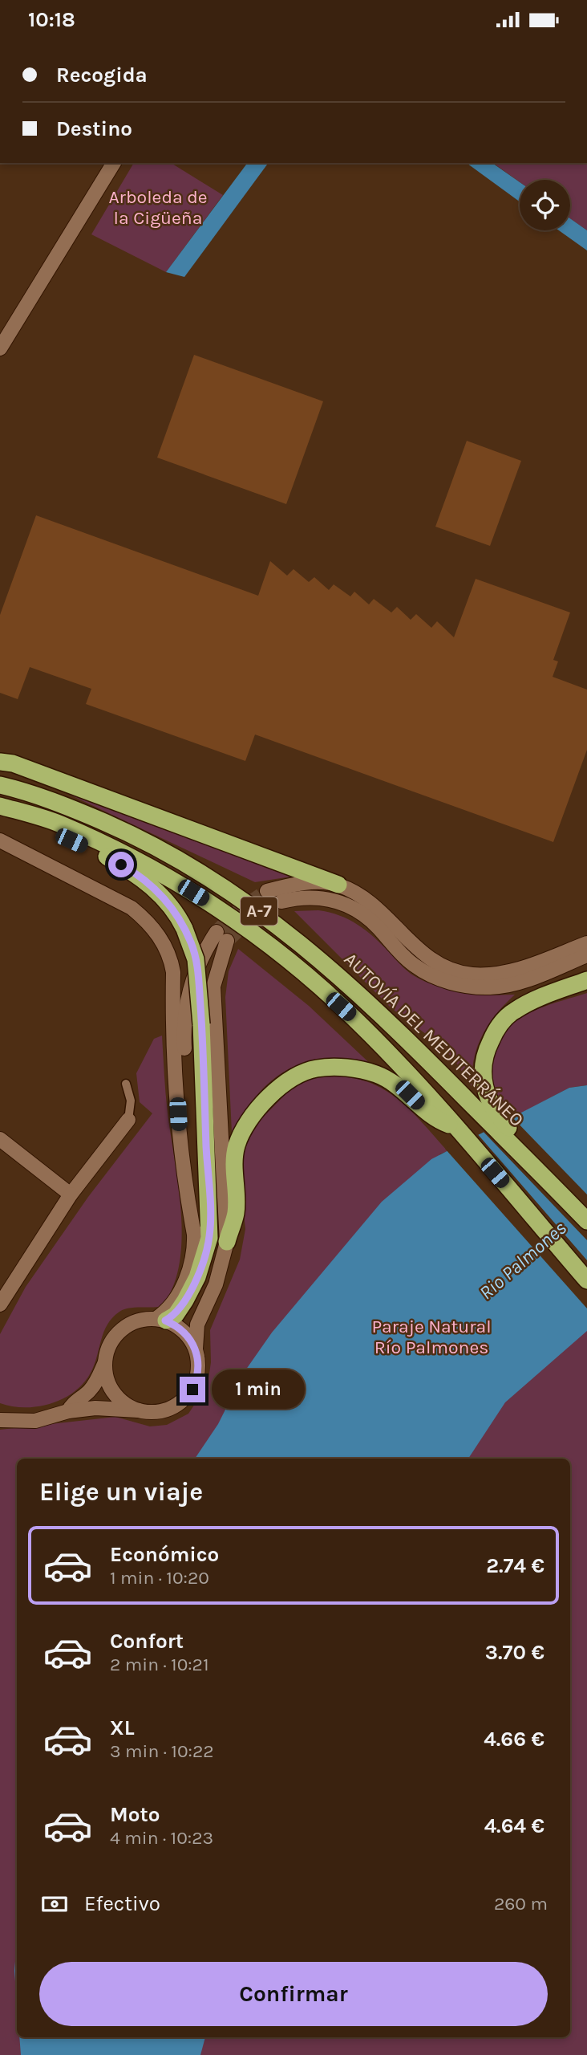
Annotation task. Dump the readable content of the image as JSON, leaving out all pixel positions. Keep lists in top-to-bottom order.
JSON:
{
  "streets": {
    "highway": ["A-7", "AUTOVÍA DEL MEDITERRÁNEO"]
  },
  "water": ["Rio Palmones"],
  "parks": ["Arboleda de la Cigüeña", "Paraje Natural Río Palmones"],
  "page": {
    "status": "10:18",
    "banner": ["Recogida", "Destino"],
    "bubble": "1 min",
    "heading": "Elige un viaje",
    "list": [
      {
        "name": "Económico",
        "note": "1 min · 10:20",
        "value": "2.74 €"
      },
      {
        "name": "Confort",
        "note": "2 min · 10:21",
        "value": "3.70 €"
      },
      {
        "name": "XL",
        "note": "3 min · 10:22",
        "value": "4.66 €"
      },
      {
        "name": "Moto",
        "note": "4 min · 10:23",
        "value": "4.64 €"
      }
    ],
    "pay": ["Efectivo", "260 m"],
    "buttons": "Confirmar"
  }
}
